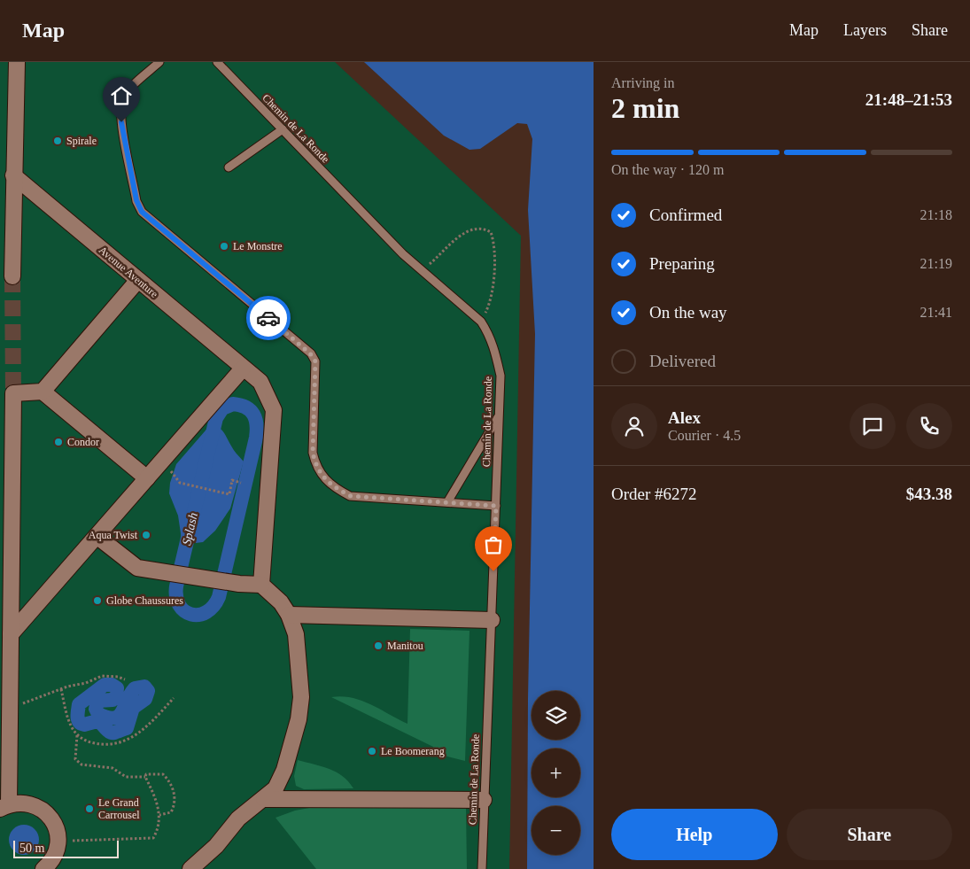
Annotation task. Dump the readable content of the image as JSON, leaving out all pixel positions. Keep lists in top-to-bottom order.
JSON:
{
  "streets": {
    "street": ["Avenue Aventure"],
    "lane": ["Chemin de La Ronde"]
  },
  "water": ["Splash"],
  "places": [
    "Spirale",
    "Le Monstre",
    "Condor",
    "Aqua Twist",
    "Globe Chaussures",
    "Manitou",
    "Le Boomerang",
    "Le Grand Carrousel"
  ],
  "scale_bar": "50 m",
  "page": {
    "header": "Map",
    "nav": ["Map", "Layers", "Share"],
    "heading": ["2 min", "Arriving in", "21:48–21:53"],
    "panel": [
      "Alex",
      "Courier · 4.5",
      "Order #6272",
      "$43.38"
    ],
    "bar": "On the way · 120 m",
    "list": [
      ["Confirmed", "21:18"],
      ["Preparing", "21:19"],
      ["On the way", "21:41"],
      "Delivered"
    ],
    "map_buttons": ["+", "−"],
    "buttons": ["Help", "Share"],
    "scale": "50 m"
  }
}
